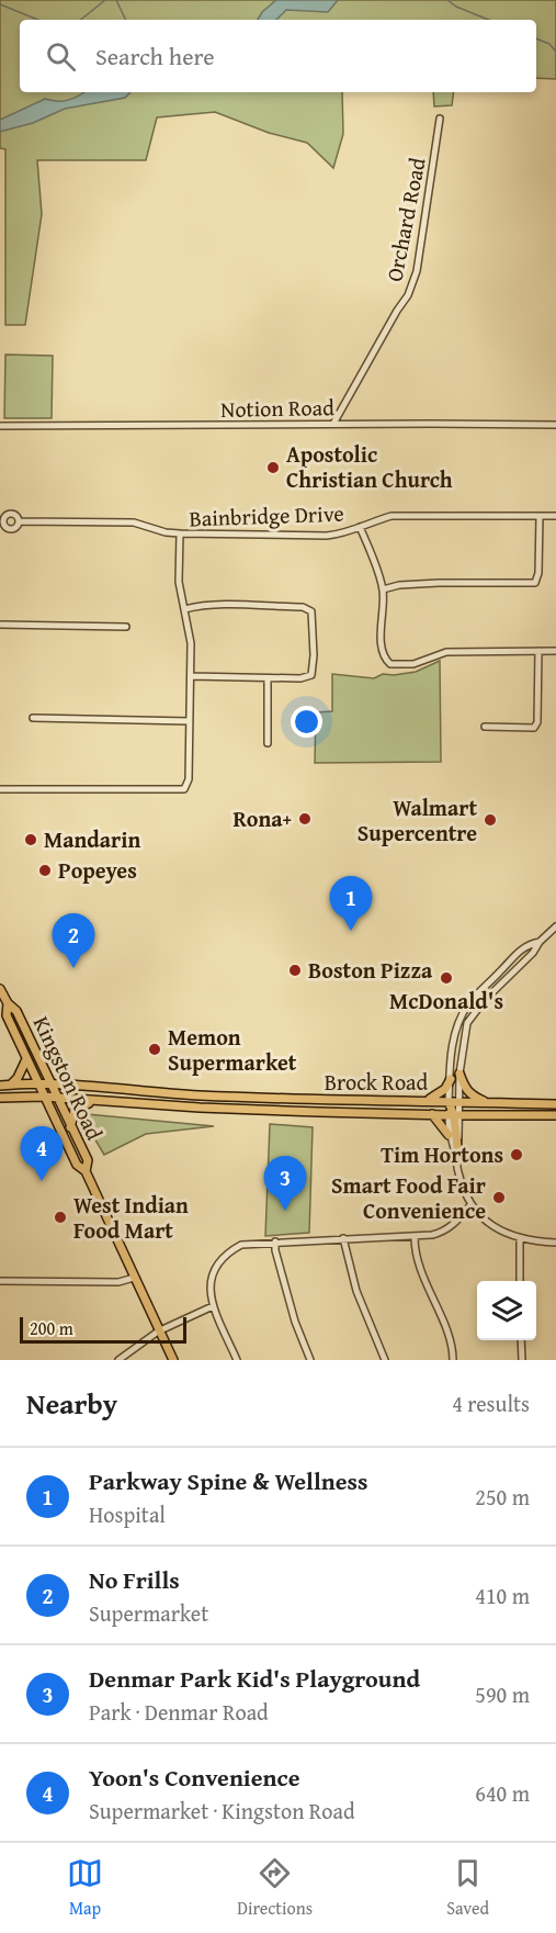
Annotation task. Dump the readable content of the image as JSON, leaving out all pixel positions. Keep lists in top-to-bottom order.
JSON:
{
  "streets": {
    "main road": ["Kingston Road", "Brock Road"],
    "street": ["Orchard Road", "Notion Road", "Bainbridge Drive"]
  },
  "crossings": [
    ["Orchard Road", "Notion Road"],
    ["Kingston Road", "Brock Road"]
  ],
  "places": [
    "Apostolic Christian Church",
    "Rona+",
    "Walmart Supercentre",
    "Mandarin",
    "Popeyes",
    "Boston Pizza",
    "McDonald's",
    "Memon Supermarket",
    "Tim Hortons",
    "Smart Food Fair Convenience",
    "West Indian Food Mart"
  ],
  "scale_bar": "200 m",
  "page": {
    "search": "Search here",
    "pins": [
      "1",
      "2",
      "4",
      "3"
    ],
    "scale": "200 m",
    "heading": ["Nearby", "4 results"],
    "list": [
      {
        "mark": "1",
        "name": "Parkway Spine & Wellness",
        "note": "Hospital",
        "value": "250 m"
      },
      {
        "mark": "2",
        "name": "No Frills",
        "note": "Supermarket",
        "value": "410 m"
      },
      {
        "mark": "3",
        "name": "Denmar Park Kid's Playground",
        "note": "Park · Denmar Road",
        "value": "590 m"
      },
      {
        "mark": "4",
        "name": "Yoon's Convenience",
        "note": "Supermarket · Kingston Road",
        "value": "640 m"
      }
    ],
    "nav": ["Map", "Directions", "Saved"]
  }
}
